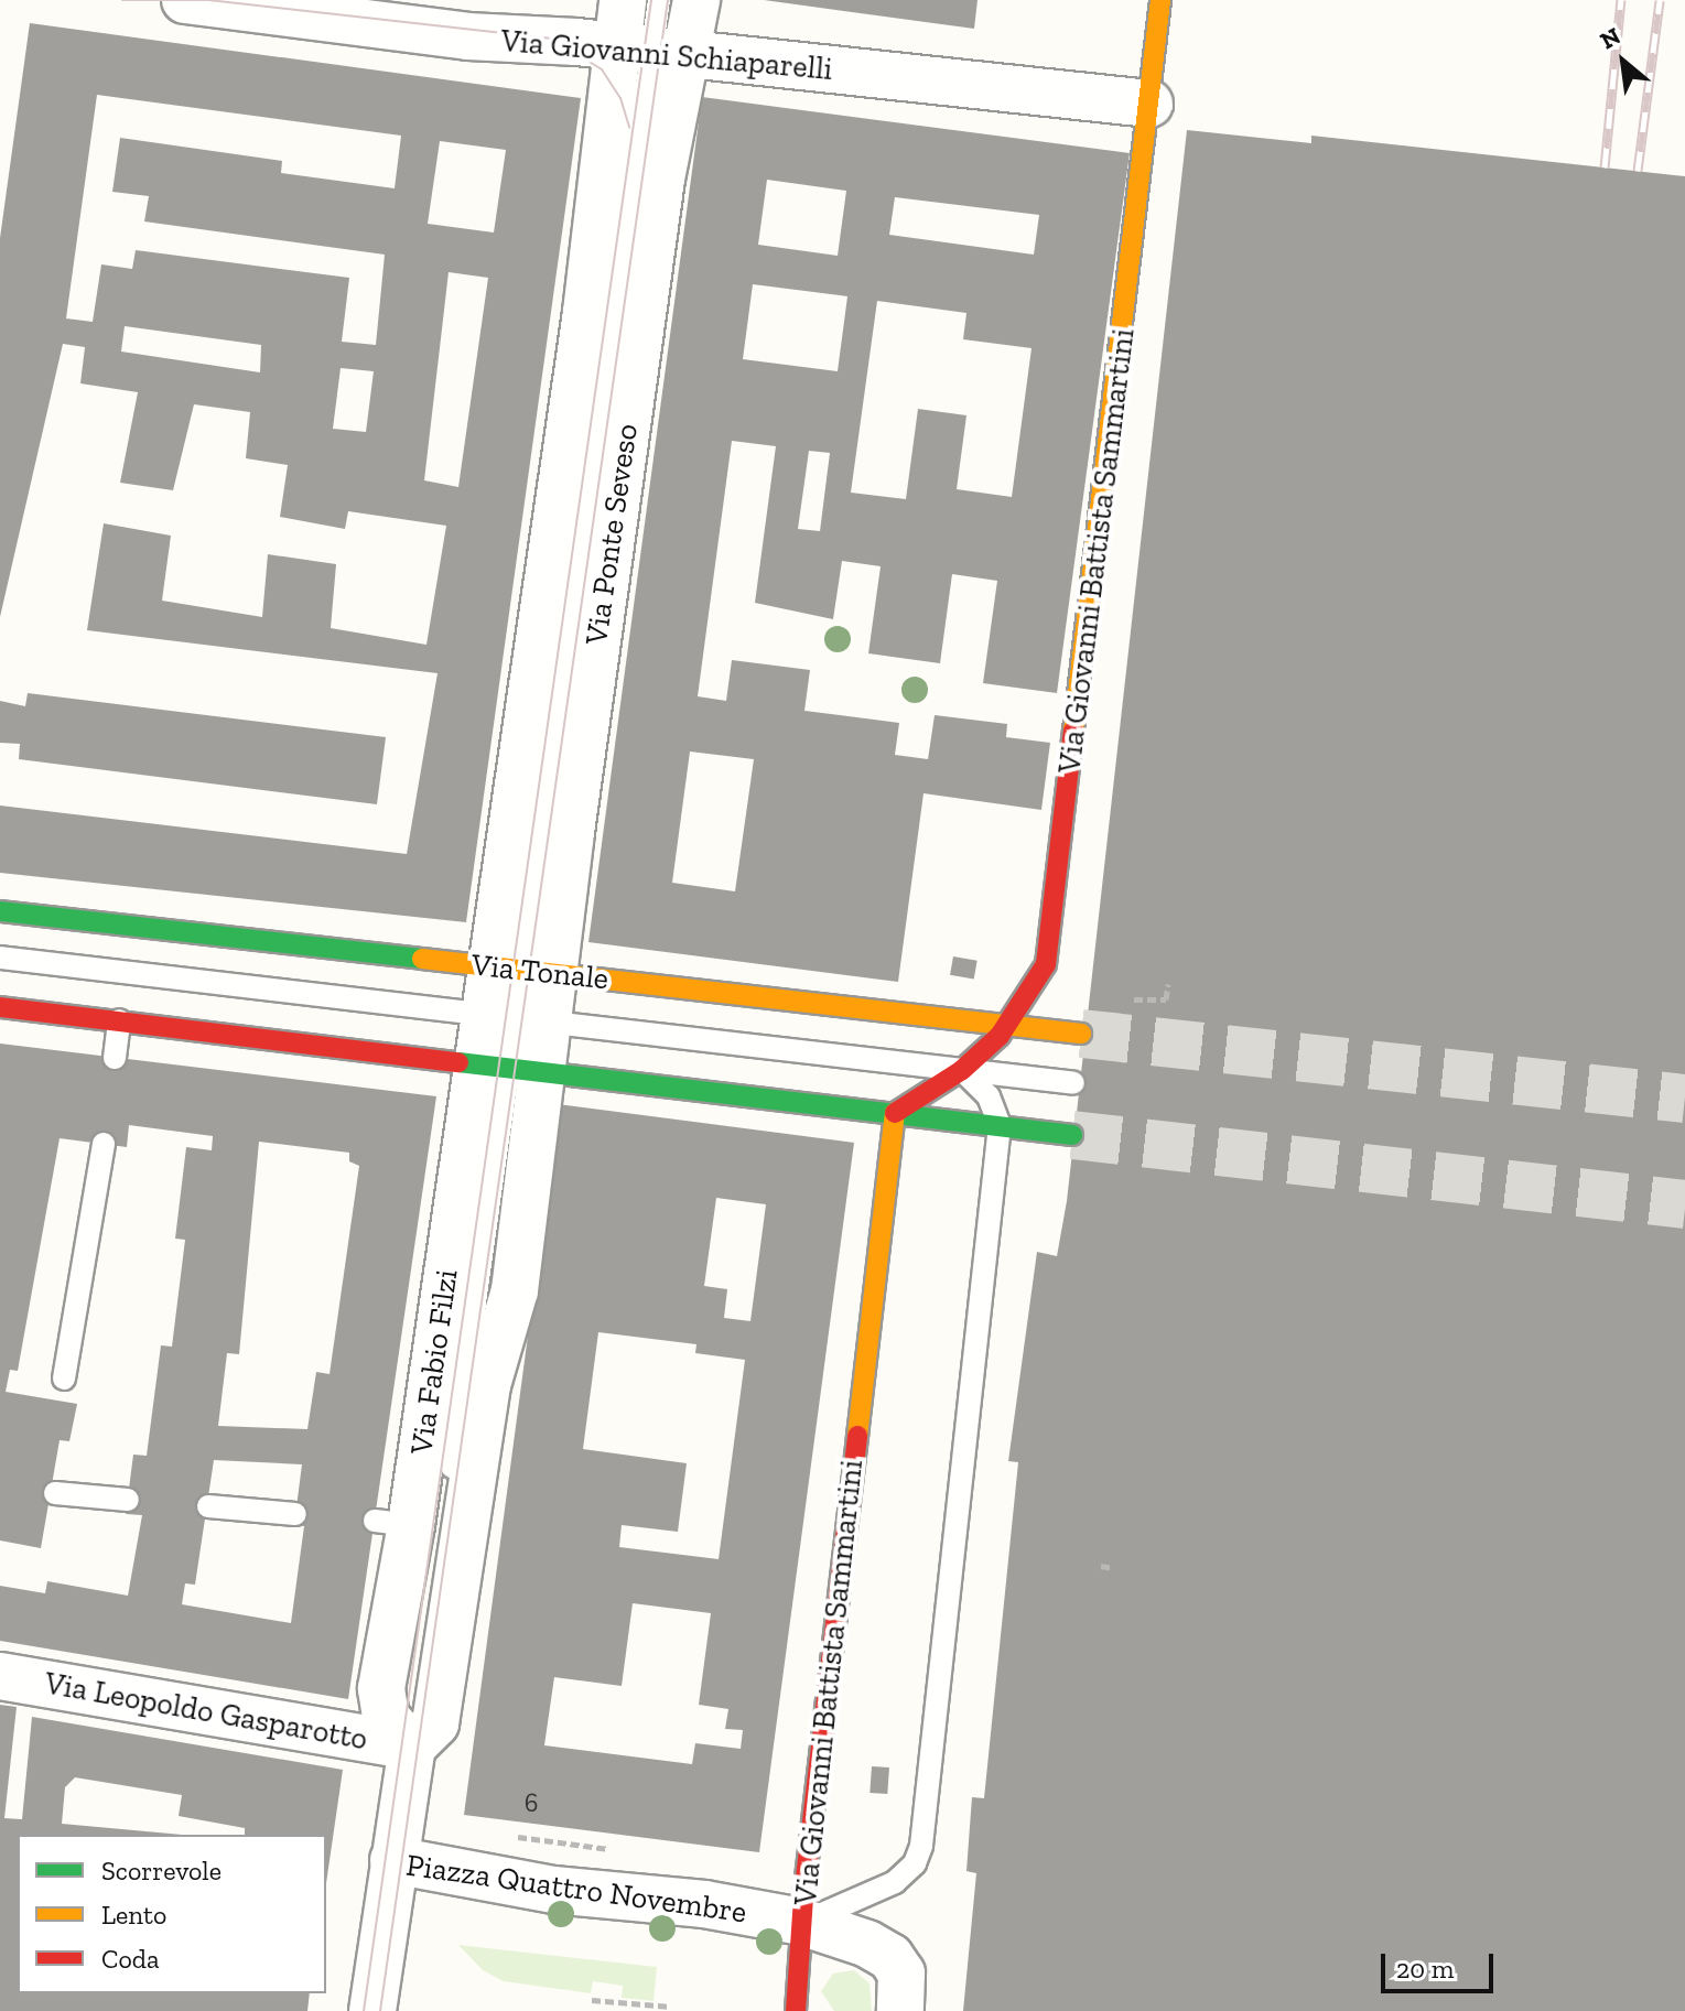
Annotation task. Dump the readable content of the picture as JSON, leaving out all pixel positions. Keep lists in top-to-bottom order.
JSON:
{
  "streets": {
    "street": [
      "Via Giovanni Schiaparelli",
      "Via Ponte Seveso",
      "Via Giovanni Battista Sammartini",
      "Via Tonale",
      "Via Fabio Filzi",
      "Via Leopoldo Gasparotto",
      "Piazza Quattro Novembre"
    ]
  },
  "crossings": [
    ["Via Giovanni Schiaparelli", "Via Ponte Seveso"],
    ["Via Giovanni Schiaparelli", "Via Giovanni Battista Sammartini"],
    ["Via Ponte Seveso", "Via Tonale"],
    ["Via Ponte Seveso", "Via Fabio Filzi"],
    ["Via Giovanni Battista Sammartini", "Via Tonale"],
    ["Via Giovanni Battista Sammartini", "Piazza Quattro Novembre"],
    ["Via Tonale", "Via Fabio Filzi"],
    ["Via Fabio Filzi", "Via Leopoldo Gasparotto"],
    ["Via Fabio Filzi", "Piazza Quattro Novembre"]
  ],
  "house_numbers": ["6"],
  "legend": ["Scorrevole", "Lento", "Coda"],
  "scale_bar": "20 m",
  "north": "top left"
}
